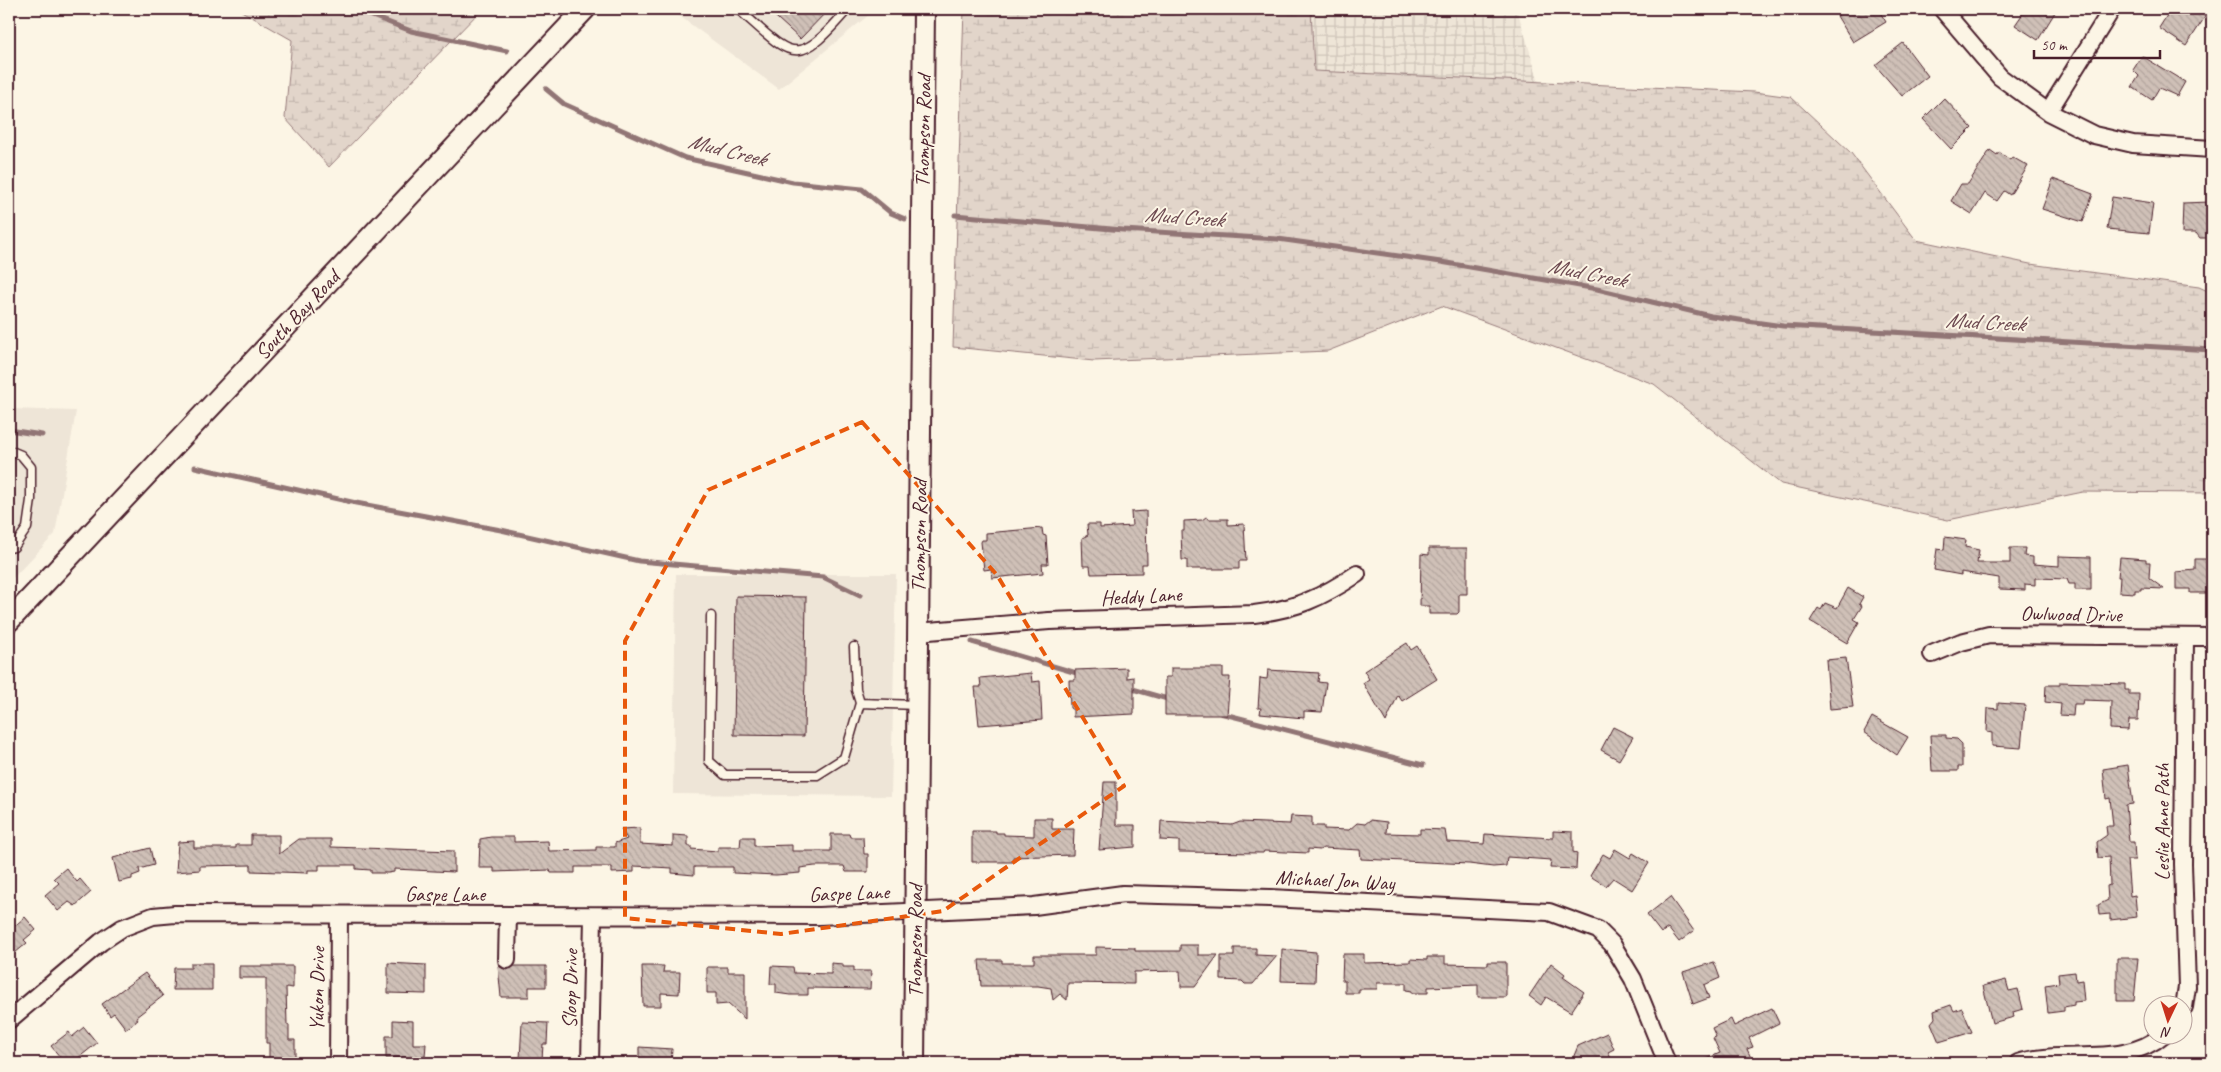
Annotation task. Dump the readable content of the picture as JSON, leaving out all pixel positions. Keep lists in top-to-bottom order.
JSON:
{
  "streets": {
    "street": [
      "Thompson Road",
      "South Bay Road",
      "Heddy Lane",
      "Owlwood Drive",
      "Leslie Anne Path",
      "Michael Jon Way",
      "Gaspe Lane",
      "Yukon Drive",
      "Sloop Drive"
    ]
  },
  "crossings": [
    ["Thompson Road", "Heddy Lane"],
    ["Thompson Road", "Michael Jon Way"],
    ["Thompson Road", "Gaspe Lane"],
    ["Owlwood Drive", "Leslie Anne Path"],
    ["Michael Jon Way", "Gaspe Lane"],
    ["Gaspe Lane", "Yukon Drive"],
    ["Gaspe Lane", "Sloop Drive"]
  ],
  "water": ["Mud Creek"],
  "scale_bar": "50 m",
  "north": "bottom"
}
